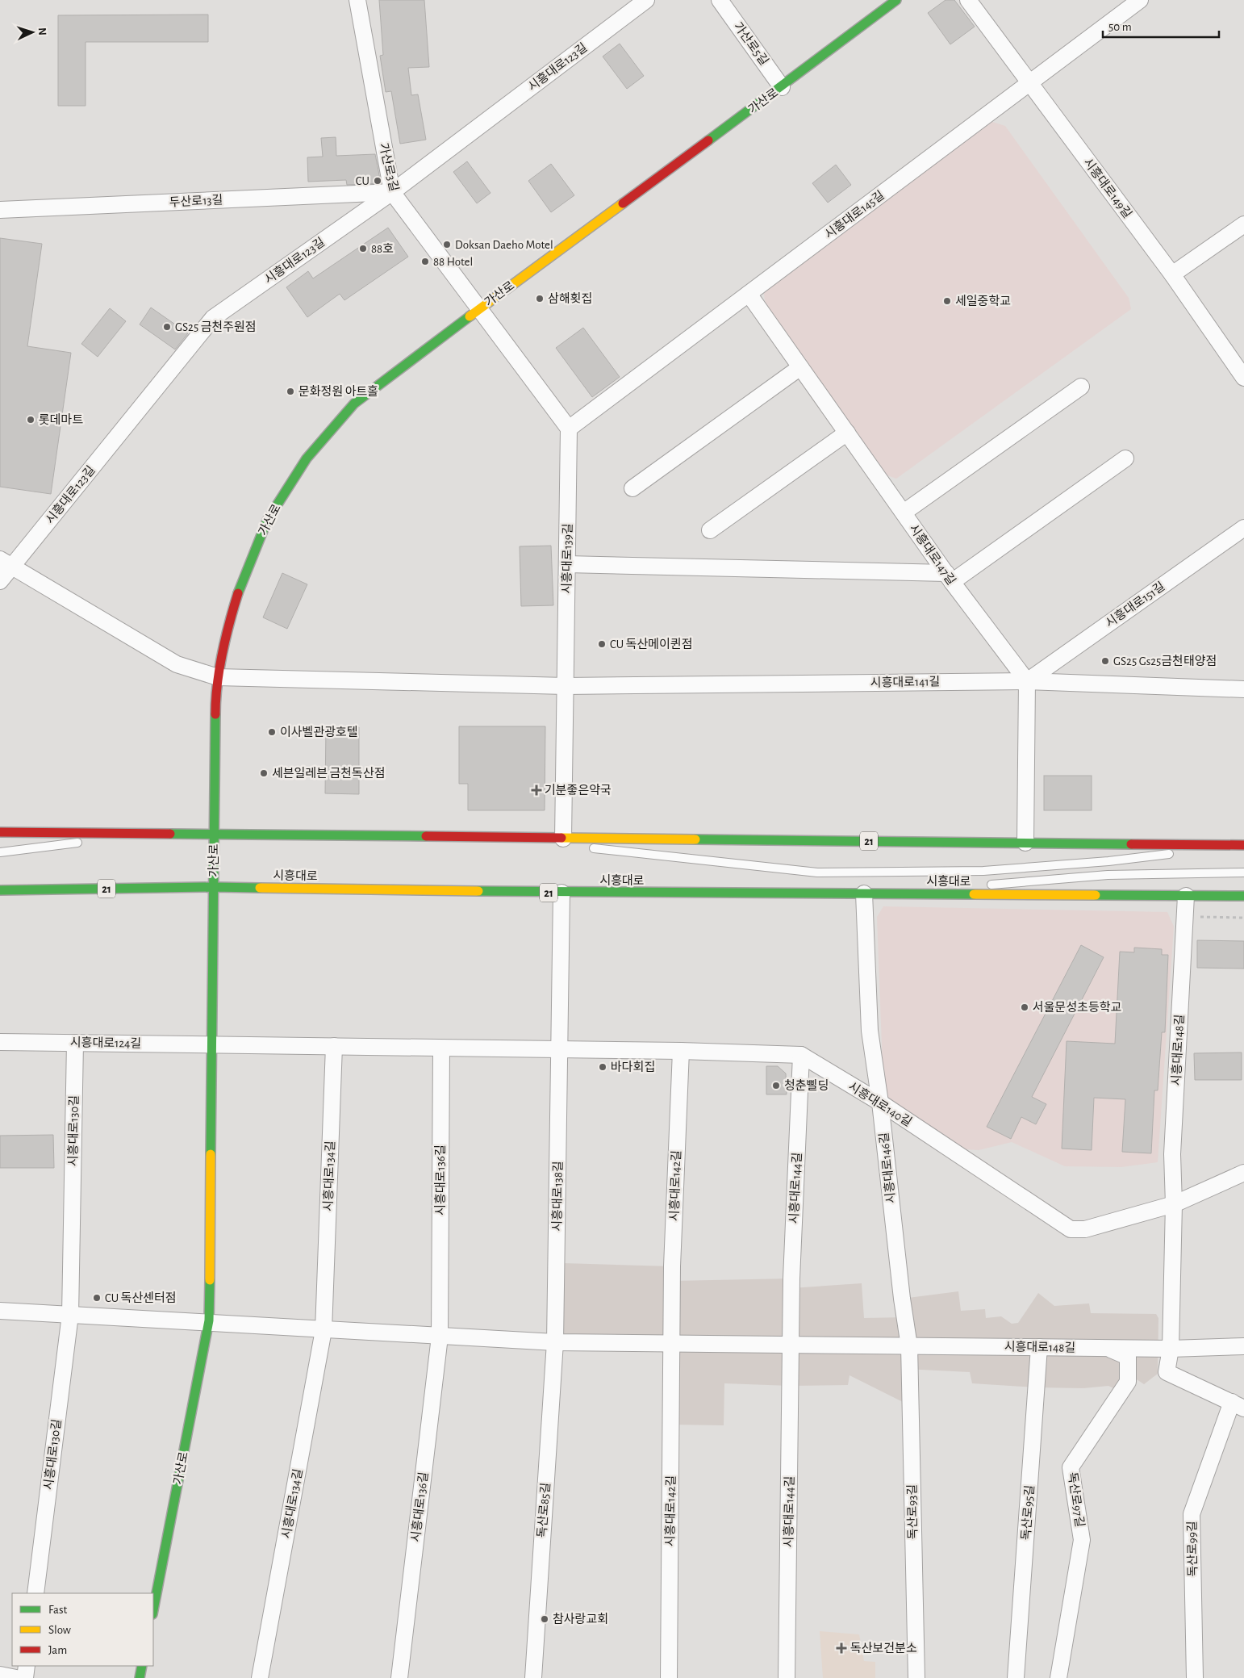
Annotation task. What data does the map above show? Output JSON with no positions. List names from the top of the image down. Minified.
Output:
{"streets":{"main road":["가산로","21","시흥대로"],"street":["가산로5길","시흥대로123길","가산로3길","시흥대로149길","두산로13길","시흥대로145길","시흥대로147길","시흥대로139길","시흥대로151길","시흥대로141길","시흥대로124길","시흥대로148길","시흥대로140길","시흥대로130길","시흥대로146길","시흥대로134길","시흥대로136길","시흥대로142길","시흥대로144길","시흥대로138길","독산로97길","독산로85길","독산로93길","독산로95길","독산로99길"]},"crossings":[["가산로5길","가산로"],["시흥대로123길","가산로3길"],["시흥대로123길","두산로13길"],["가산로","가산로3길"],["가산로","21"],["가산로","시흥대로"],["가산로","시흥대로124길"],["가산로3길","두산로13길"],["시흥대로149길","시흥대로145길"],["시흥대로145길","시흥대로147길"],["시흥대로145길","시흥대로139길"],["시흥대로147길","시흥대로151길"],["시흥대로147길","시흥대로141길"],["시흥대로139길","시흥대로141길"],["시흥대로139길","21"],["시흥대로151길","시흥대로141길"],["시흥대로","시흥대로148길"],["시흥대로","시흥대로146길"],["시흥대로","시흥대로138길"],["시흥대로124길","시흥대로130길"],["시흥대로148길","시흥대로140길"],["시흥대로148길","시흥대로146길"],["시흥대로148길","독산로97길"],["시흥대로148길","독산로93길"],["시흥대로148길","독산로95길"],["시흥대로148길","독산로99길"],["시흥대로140길","시흥대로146길"],["시흥대로140길","시흥대로142길"],["시흥대로140길","시흥대로144길"],["시흥대로140길","시흥대로138길"],["시흥대로146길","독산로93길"],["시흥대로138길","독산로85길"]],"places":{"other":["CU","Doksan Daeho Motel","88호","88 Hotel","삼해횟집","세일중학교","GS25 금천주원점","문화정원 아트홀","롯데마트","CU 독산메이퀸점","GS25 Gs25금천태양점","이사벨관광호텔","세븐일레븐 금천독산점","서울문성초등학교","바다회집","청춘삘딩","CU 독산센터점","참사랑교회"],"health":["기분좋은약국","독산보건분소"]},"legend":["Fast","Slow","Jam"],"scale_bar":"50 m","north":"right"}
